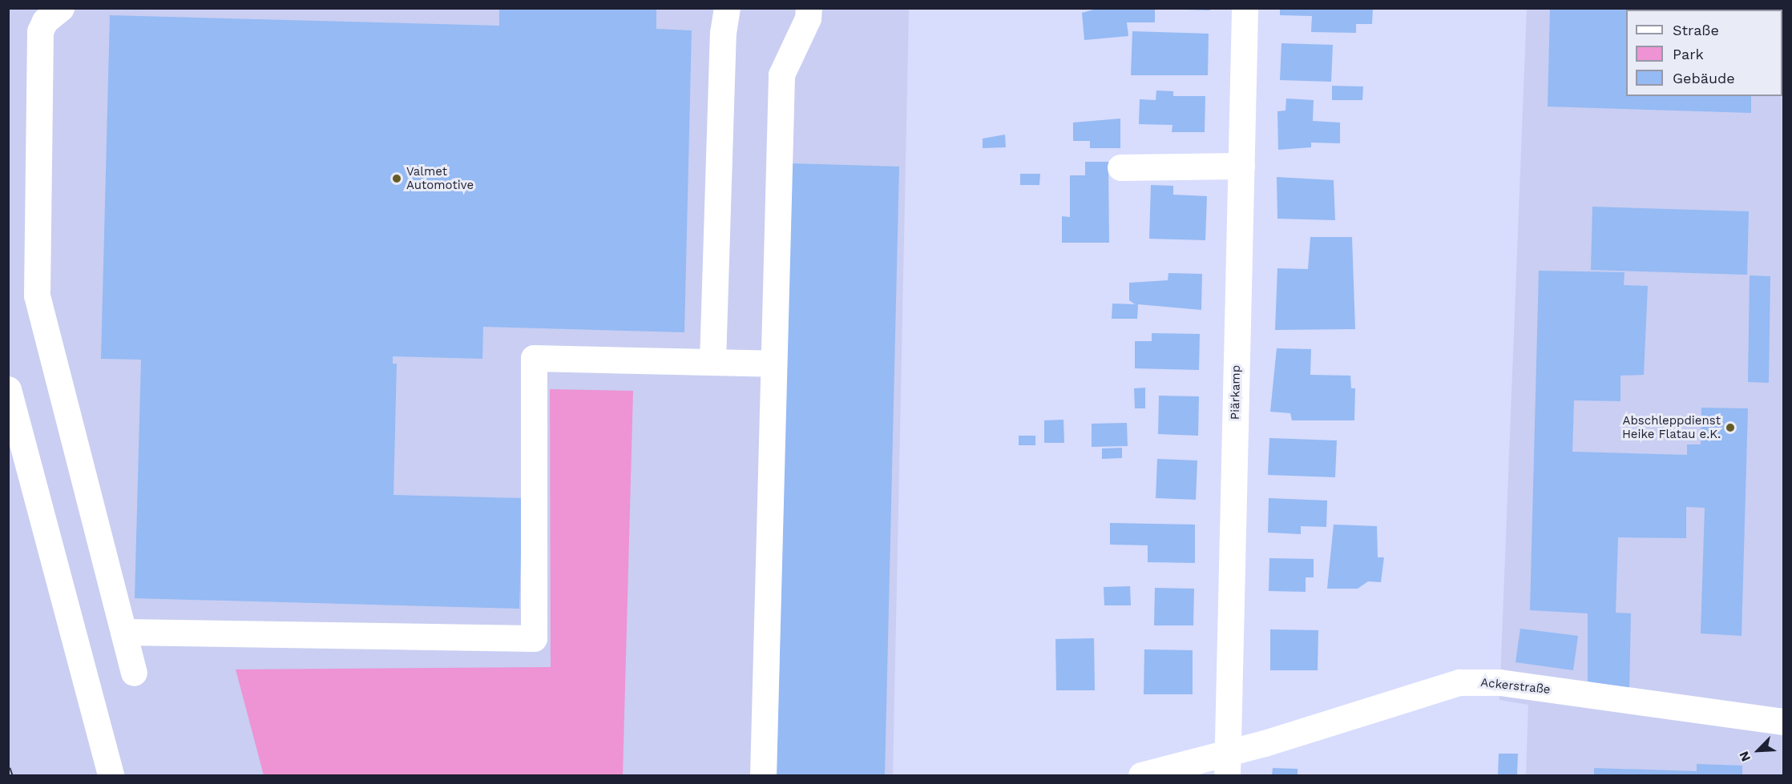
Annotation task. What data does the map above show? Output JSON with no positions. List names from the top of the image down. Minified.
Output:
{"streets":{"street":["Piärkamp","Ackerstraße"]},"crossings":[["Piärkamp","Ackerstraße"]],"places":["Valmet Automotive","Abschleppdienst Heike Flatau e.K."],"legend":["Straße","Park","Gebäude"],"north":"bottom left"}
